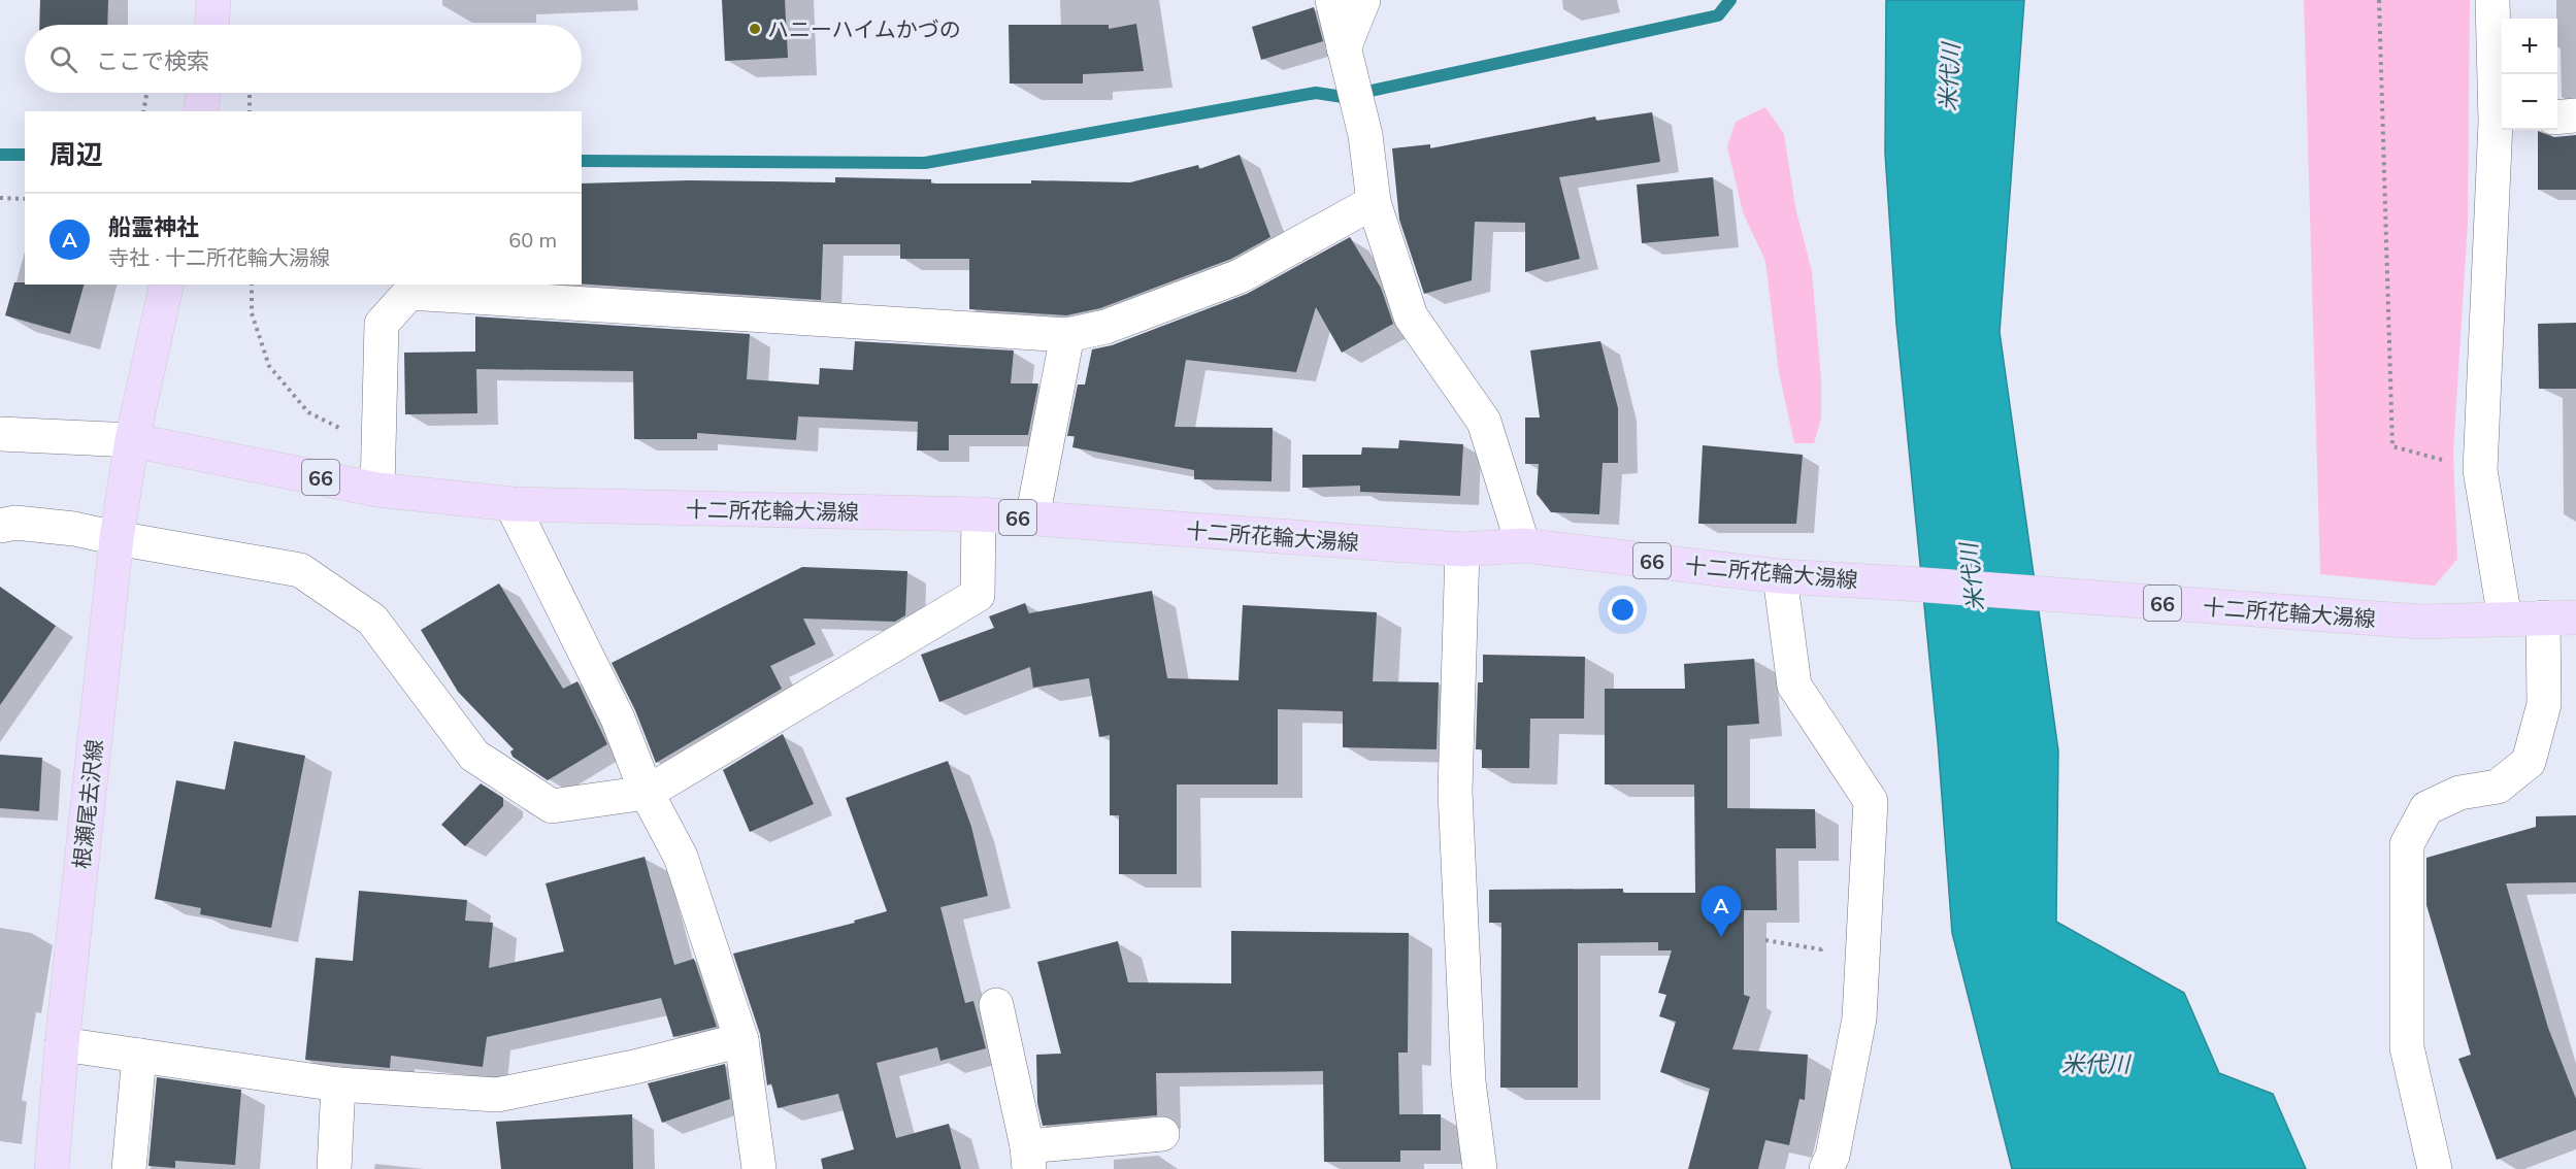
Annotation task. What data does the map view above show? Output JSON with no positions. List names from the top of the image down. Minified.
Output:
{"streets":{"main road":["66","十二所花輪大湯線","根瀬尾去沢線"]},"crossings":[["十二所花輪大湯線","根瀬尾去沢線"]],"water":["米代川"],"places":["ハニーハイムかづの"],"page":{"map_buttons":["+","−"],"search":"ここで検索","heading":"周辺","list":[{"mark":"A","name":"船霊神社","note":"寺社 · 十二所花輪大湯線","value":"60 m"}],"pins":"A"}}
